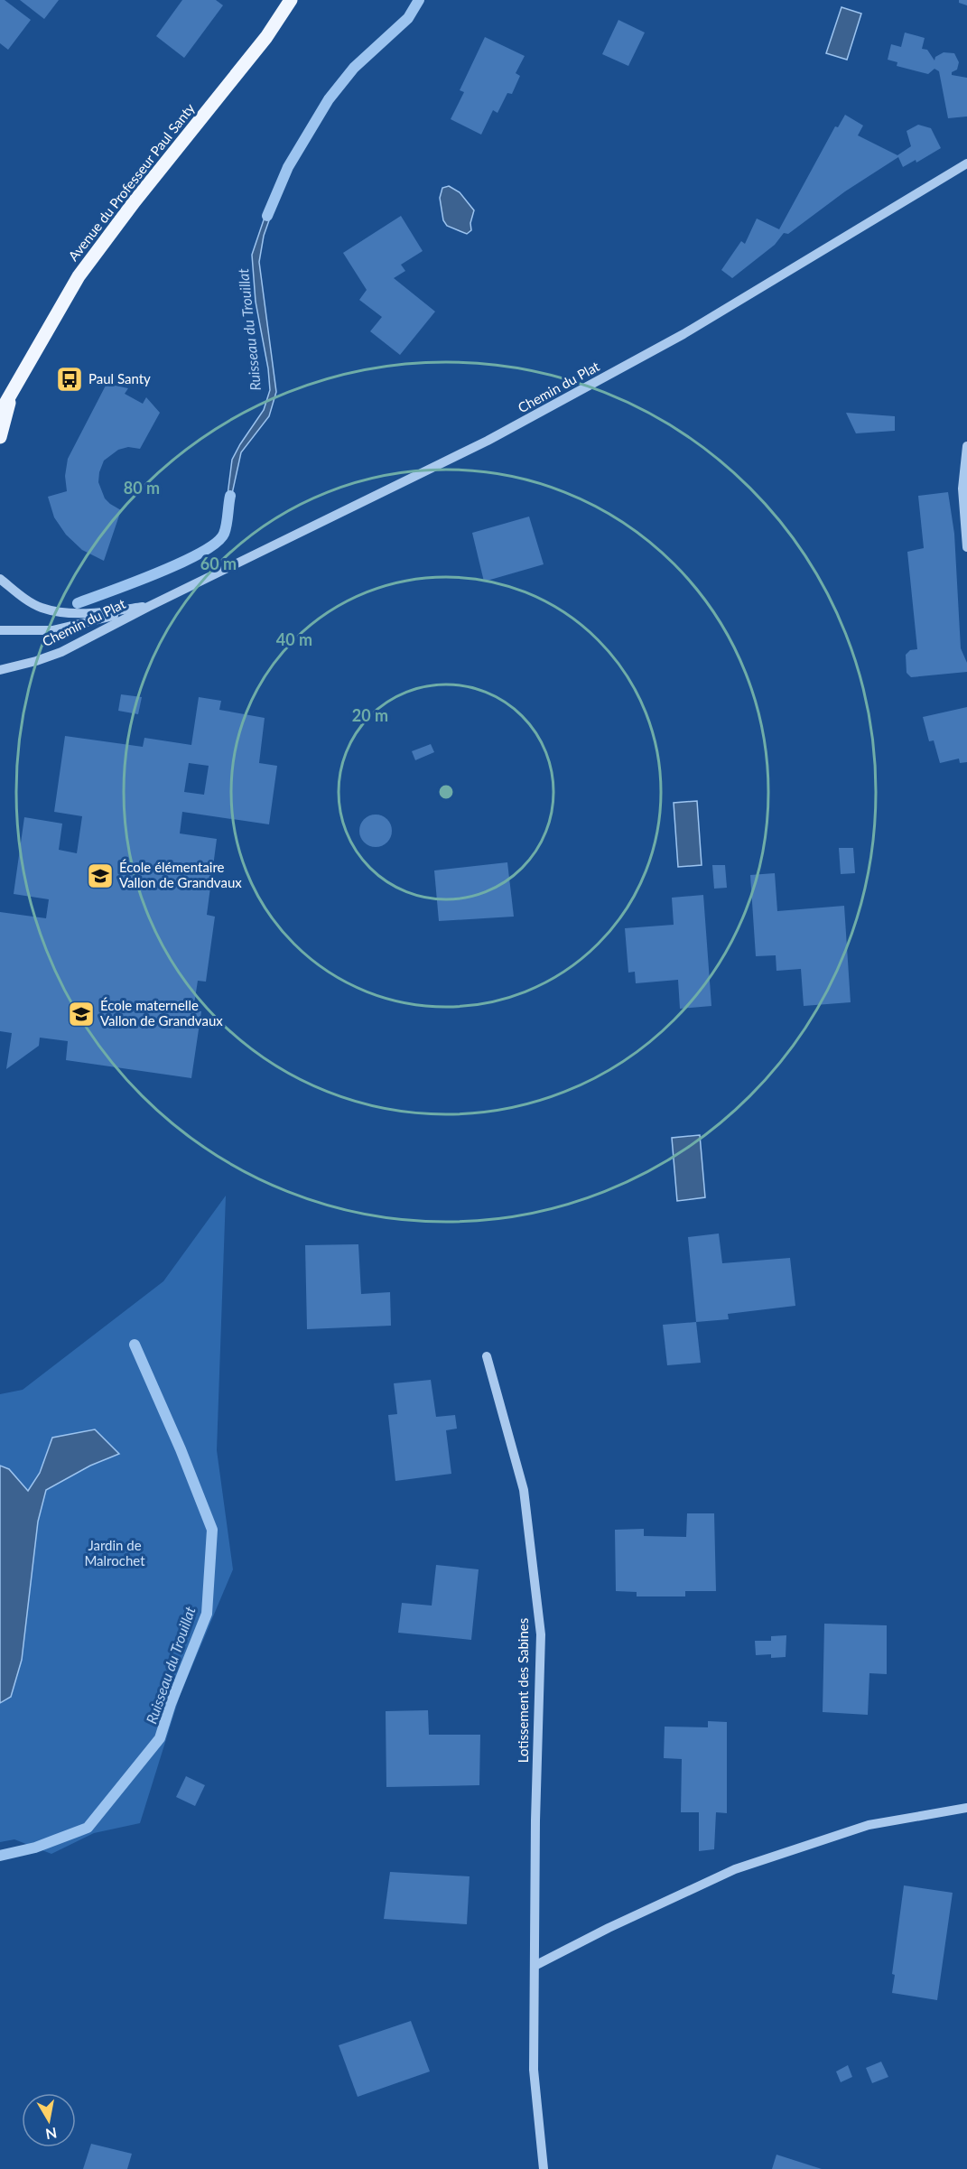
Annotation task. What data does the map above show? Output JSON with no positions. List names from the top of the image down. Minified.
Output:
{"streets":{"main road":["Avenue du Professeur Paul Santy"],"street":["Chemin du Plat","Lotissement des Sabines"]},"water":["Ruisseau du Trouillat"],"parks":["Jardin de Malrochet"],"places":{"bus stop":["Paul Santy"],"school or university":["École élémentaire Vallon de Grandvaux","École maternelle Vallon de Grandvaux"]},"north":"bottom","rings":["80 m","60 m","40 m","20 m"]}
